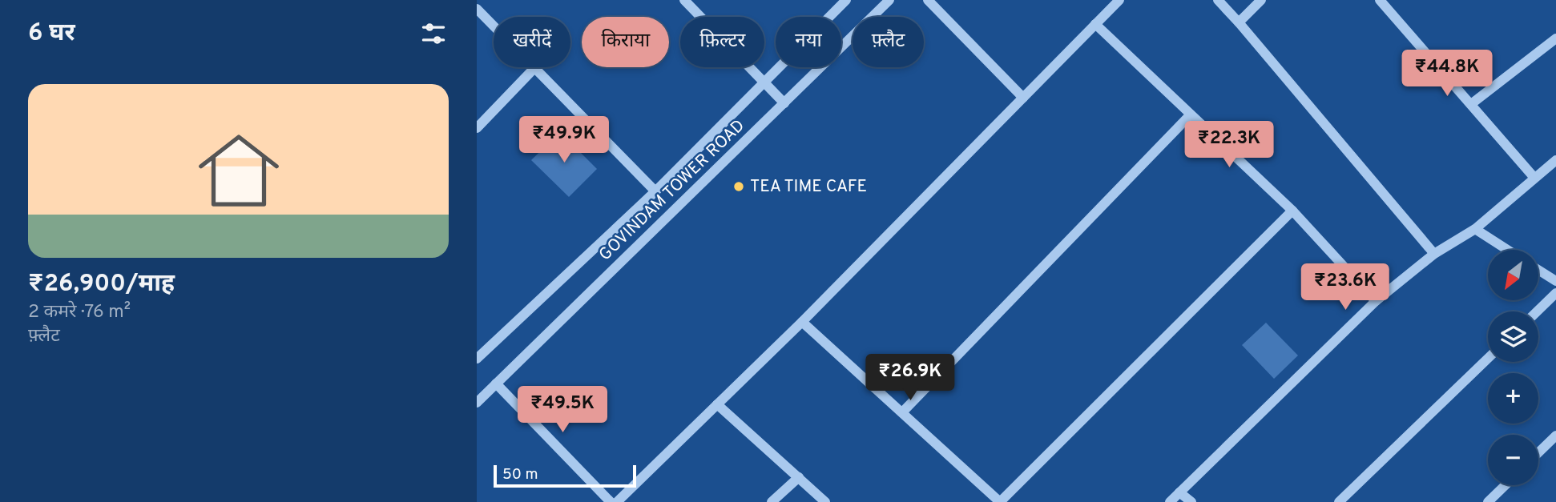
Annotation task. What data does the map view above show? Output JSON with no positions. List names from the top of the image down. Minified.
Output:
{"streets":{"street":["GOVINDAM TOWER ROAD"]},"places":["TEA TIME CAFE"],"scale_bar":"50 m","north":"bottom left","page":{"heading":"6 घर","chip":["खरीदें","किराया","फ़िल्टर","नया","फ़्लैट"],"price":["₹44.8K","₹49.9K","₹22.3K","₹23.6K","₹26.9K","₹49.5K"],"list":[{"name":"₹26,900/माह","note":"2 कमरे · 76 m² · फ़्लैट"}],"map_buttons":["+","−"],"scale":"50 m"}}
